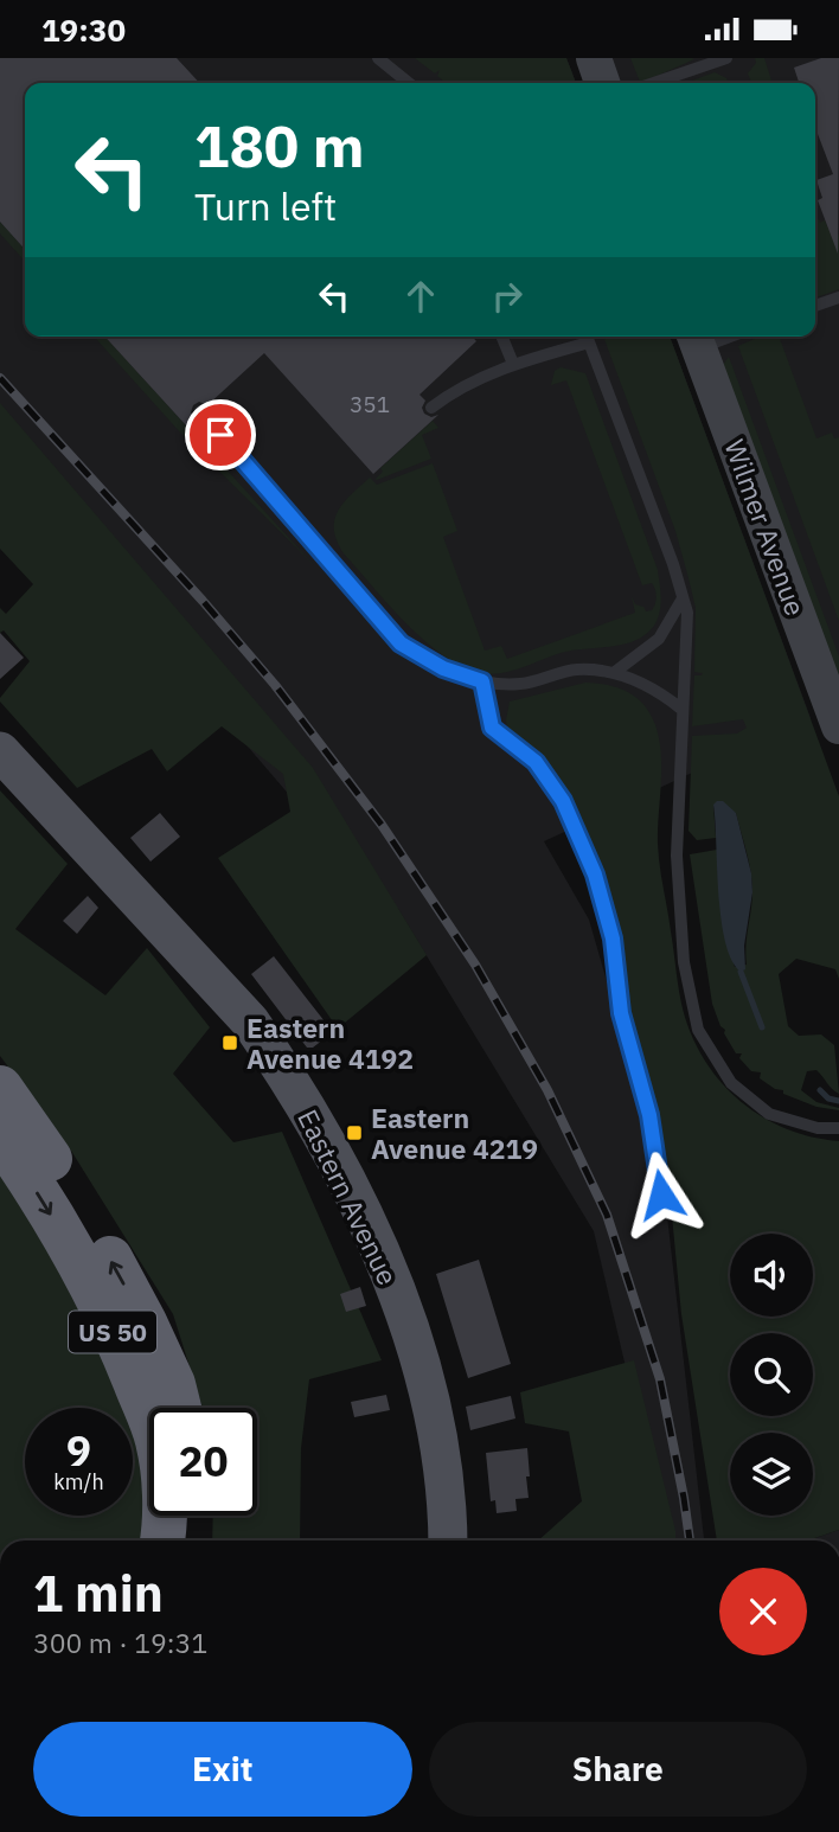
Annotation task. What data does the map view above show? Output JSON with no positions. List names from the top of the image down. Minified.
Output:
{"streets":{"highway":["US 50"],"main road":["Eastern Avenue"],"street":["Wilmer Avenue"]},"places":{"transit":["Eastern Avenue 4192","Eastern Avenue 4219"]},"house_numbers":["351"],"page":{"status":"19:30","turn":["180 m","Turn left"],"speed":"9 km/h","limit":"20","heading":["1 min","300 m · 19:31"],"buttons":["Exit","Share"]}}
